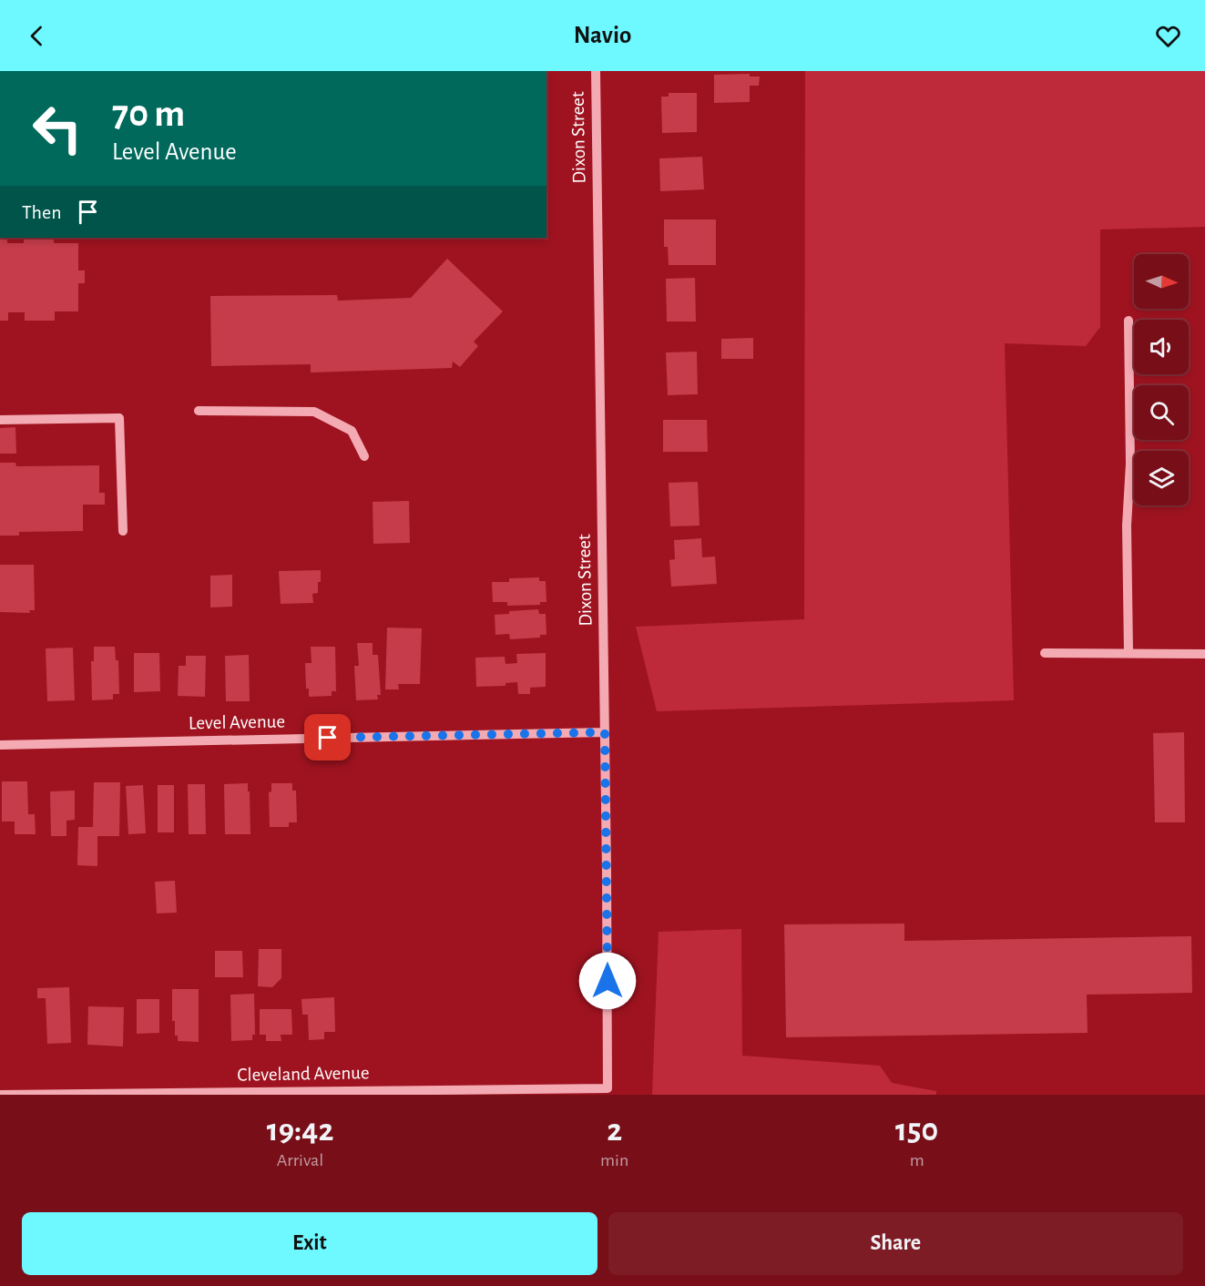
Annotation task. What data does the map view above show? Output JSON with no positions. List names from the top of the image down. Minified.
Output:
{"streets":{"street":["Dixon Street","Level Avenue","Cleveland Avenue"]},"crossings":[["Dixon Street","Level Avenue"],["Dixon Street","Cleveland Avenue"]],"north":"right","page":{"header":"Navio","turn":["70 m","Level Avenue"],"then":"Then","eta":["19:42","Arrival","2","min","150","m"],"buttons":["Exit","Share"]}}
